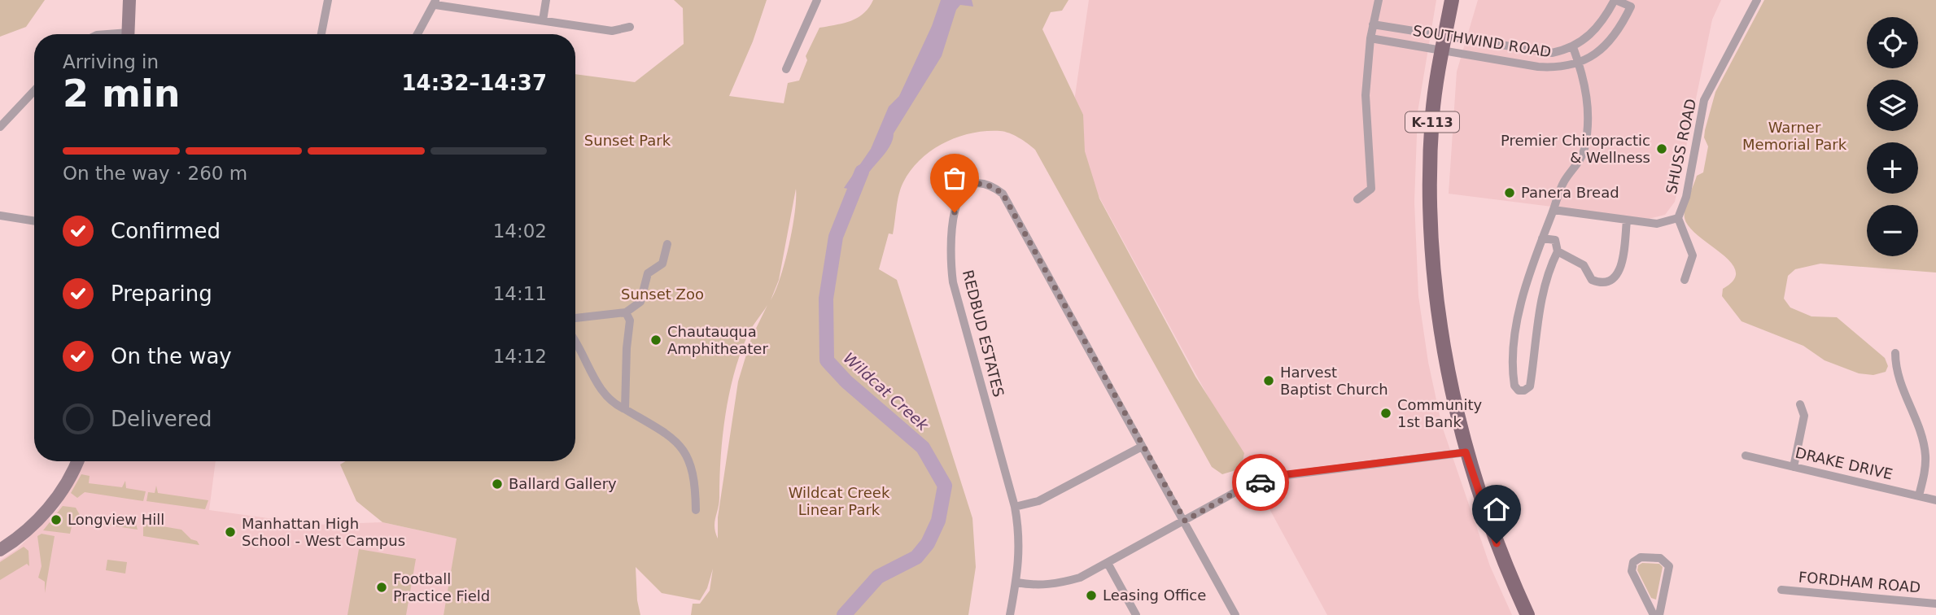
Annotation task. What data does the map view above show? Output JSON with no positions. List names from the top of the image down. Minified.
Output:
{"streets":{"main road":["K-113"],"street":["SOUTHWIND ROAD","SHUSS ROAD","REDBUD ESTATES","DRAKE DRIVE","FORDHAM ROAD"]},"crossings":[["SOUTHWIND ROAD","K-113"]],"water":["Wildcat Creek"],"parks":["Warner Memorial Park","Sunset Park","Sunset Zoo","Wildcat Creek Linear Park"],"places":["Premier Chiropractic & Wellness","Panera Bread","Chautauqua Amphitheater","Harvest Baptist Church","Community 1st Bank","Ballard Gallery","Longview Hill","Manhattan High School - West Campus","Football Practice Field","Leasing Office"],"page":{"map_buttons":["+","−"],"heading":["2 min","Arriving in","14:32–14:37"],"bar":"On the way · 260 m","list":[["Confirmed","14:02"],["Preparing","14:11"],["On the way","14:12"],"Delivered"]}}
